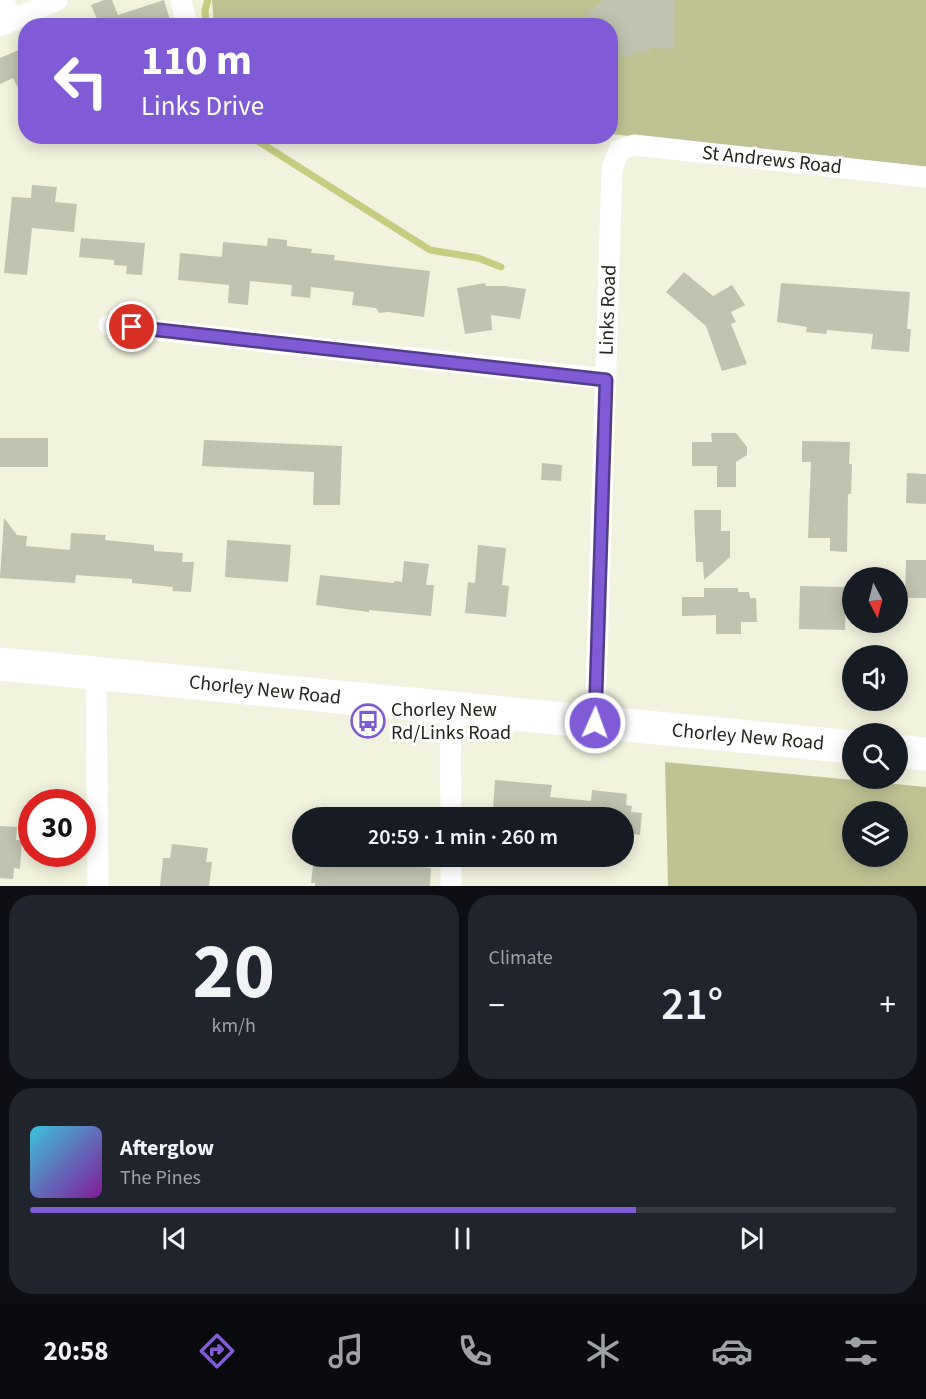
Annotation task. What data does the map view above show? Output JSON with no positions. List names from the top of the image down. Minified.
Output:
{"streets":{"highway":["Chorley New Road"],"street":["St Andrews Road","Links Road"]},"crossings":[["St Andrews Road","Links Road"],["Links Road","Chorley New Road"]],"places":{"bus stop":["Chorley New Rd/Links Road"]},"north":"bottom","page":{"turn":["110 m","Links Drive"],"limit":"30","trip":"20:59 · 1 min · 260 m","tile":[["20","km/h"],"Climate"],"heat":["−","21°","+"],"song":["Afterglow","The Pines"],"tabs":"20:58"}}
